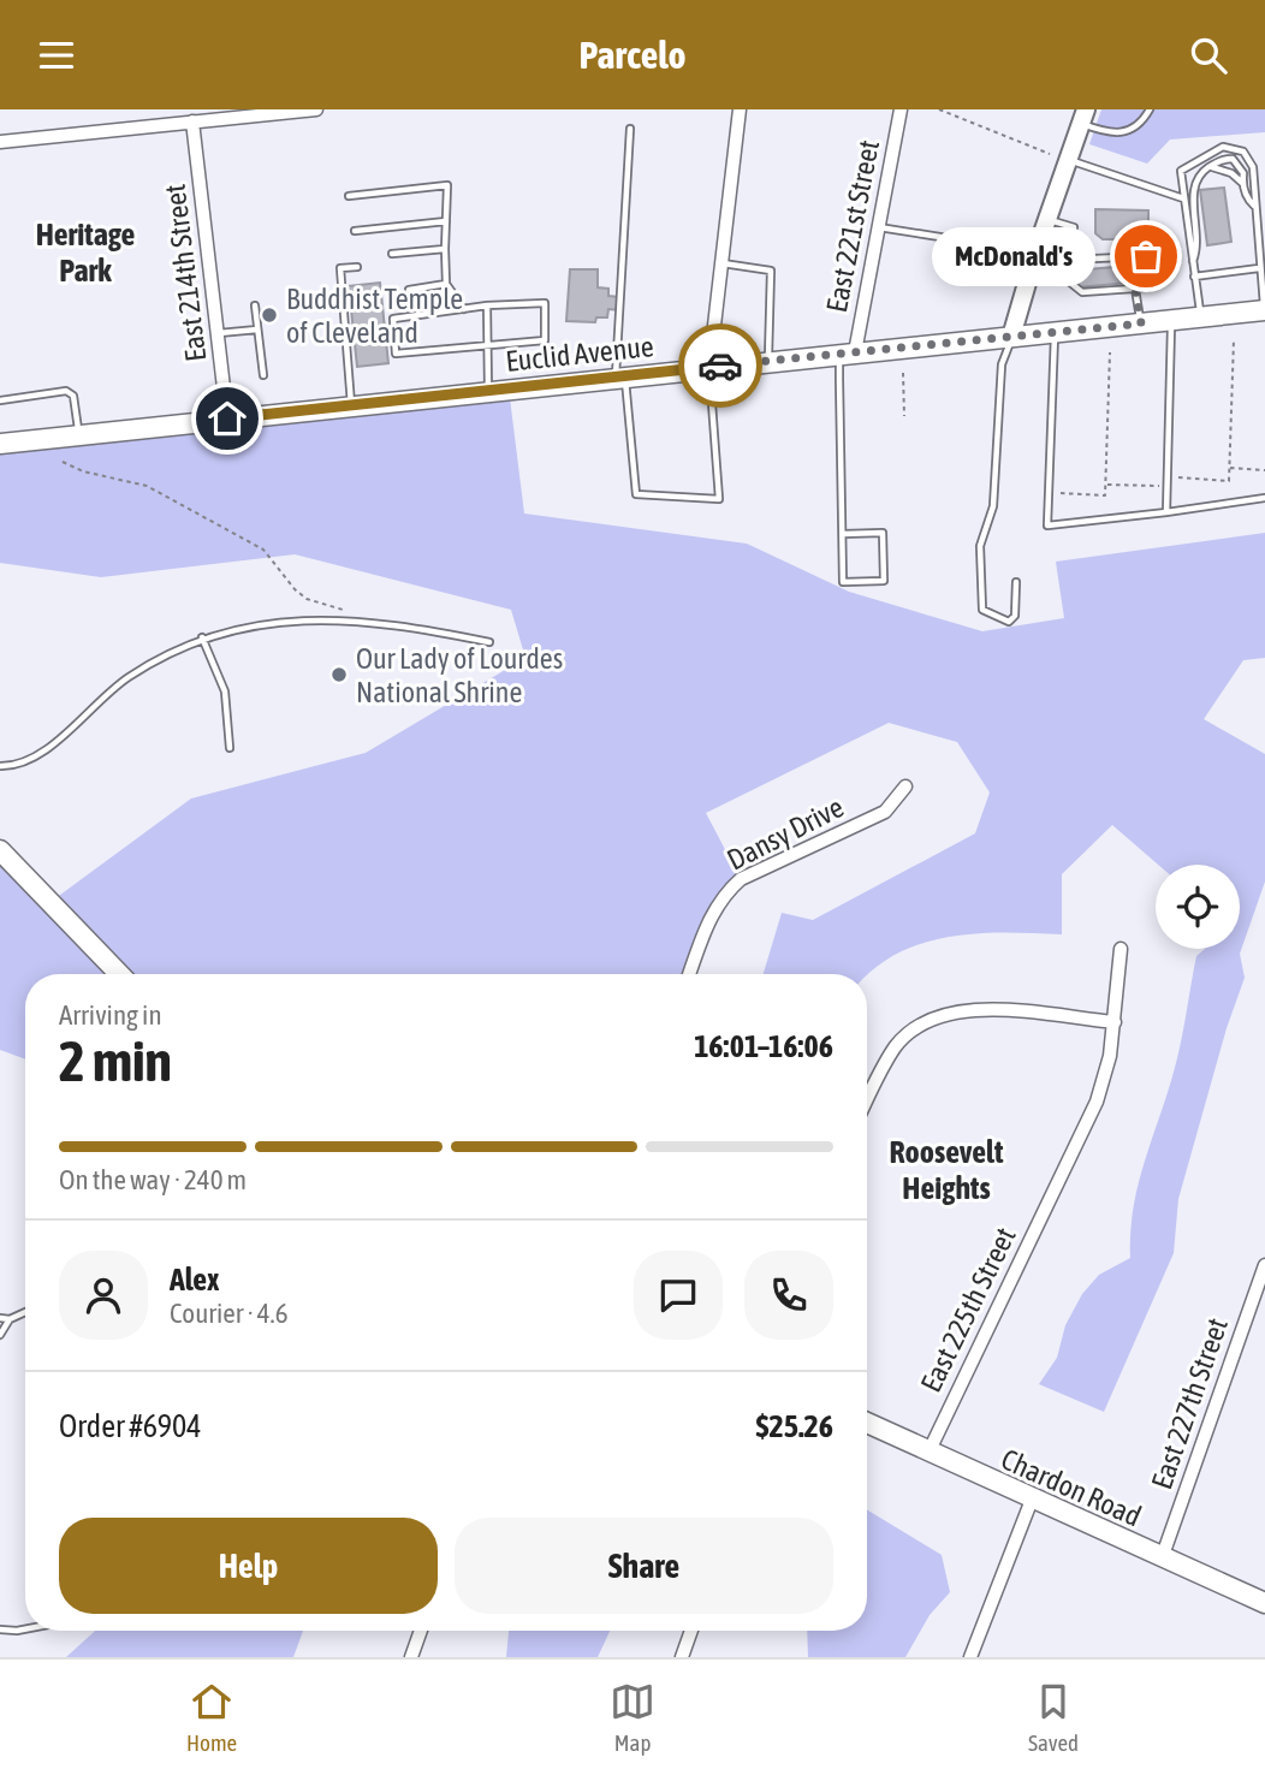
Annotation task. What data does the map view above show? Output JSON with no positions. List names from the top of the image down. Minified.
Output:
{"streets":{"main road":["Euclid Avenue","Chardon Road"],"street":["East 221st Street","East 214th Street","Dansy Drive","East 225th Street","East 227th Street"]},"crossings":[["East 221st Street","Euclid Avenue"],["East 214th Street","Euclid Avenue"],["East 225th Street","Chardon Road"],["East 227th Street","Chardon Road"]],"districts":["Heritage Park","Roosevelt Heights"],"places":["McDonald's","Buddhist Temple of Cleveland","Our Lady of Lourdes National Shrine"],"page":{"header":"Parcelo","bubble":"McDonald's","heading":["2 min","Arriving in","16:01–16:06"],"panel":["Alex","Courier · 4.6","Order #6904","$25.26"],"bar":"On the way · 240 m","buttons":["Help","Share"],"tabs":["Home","Map","Saved"]}}
